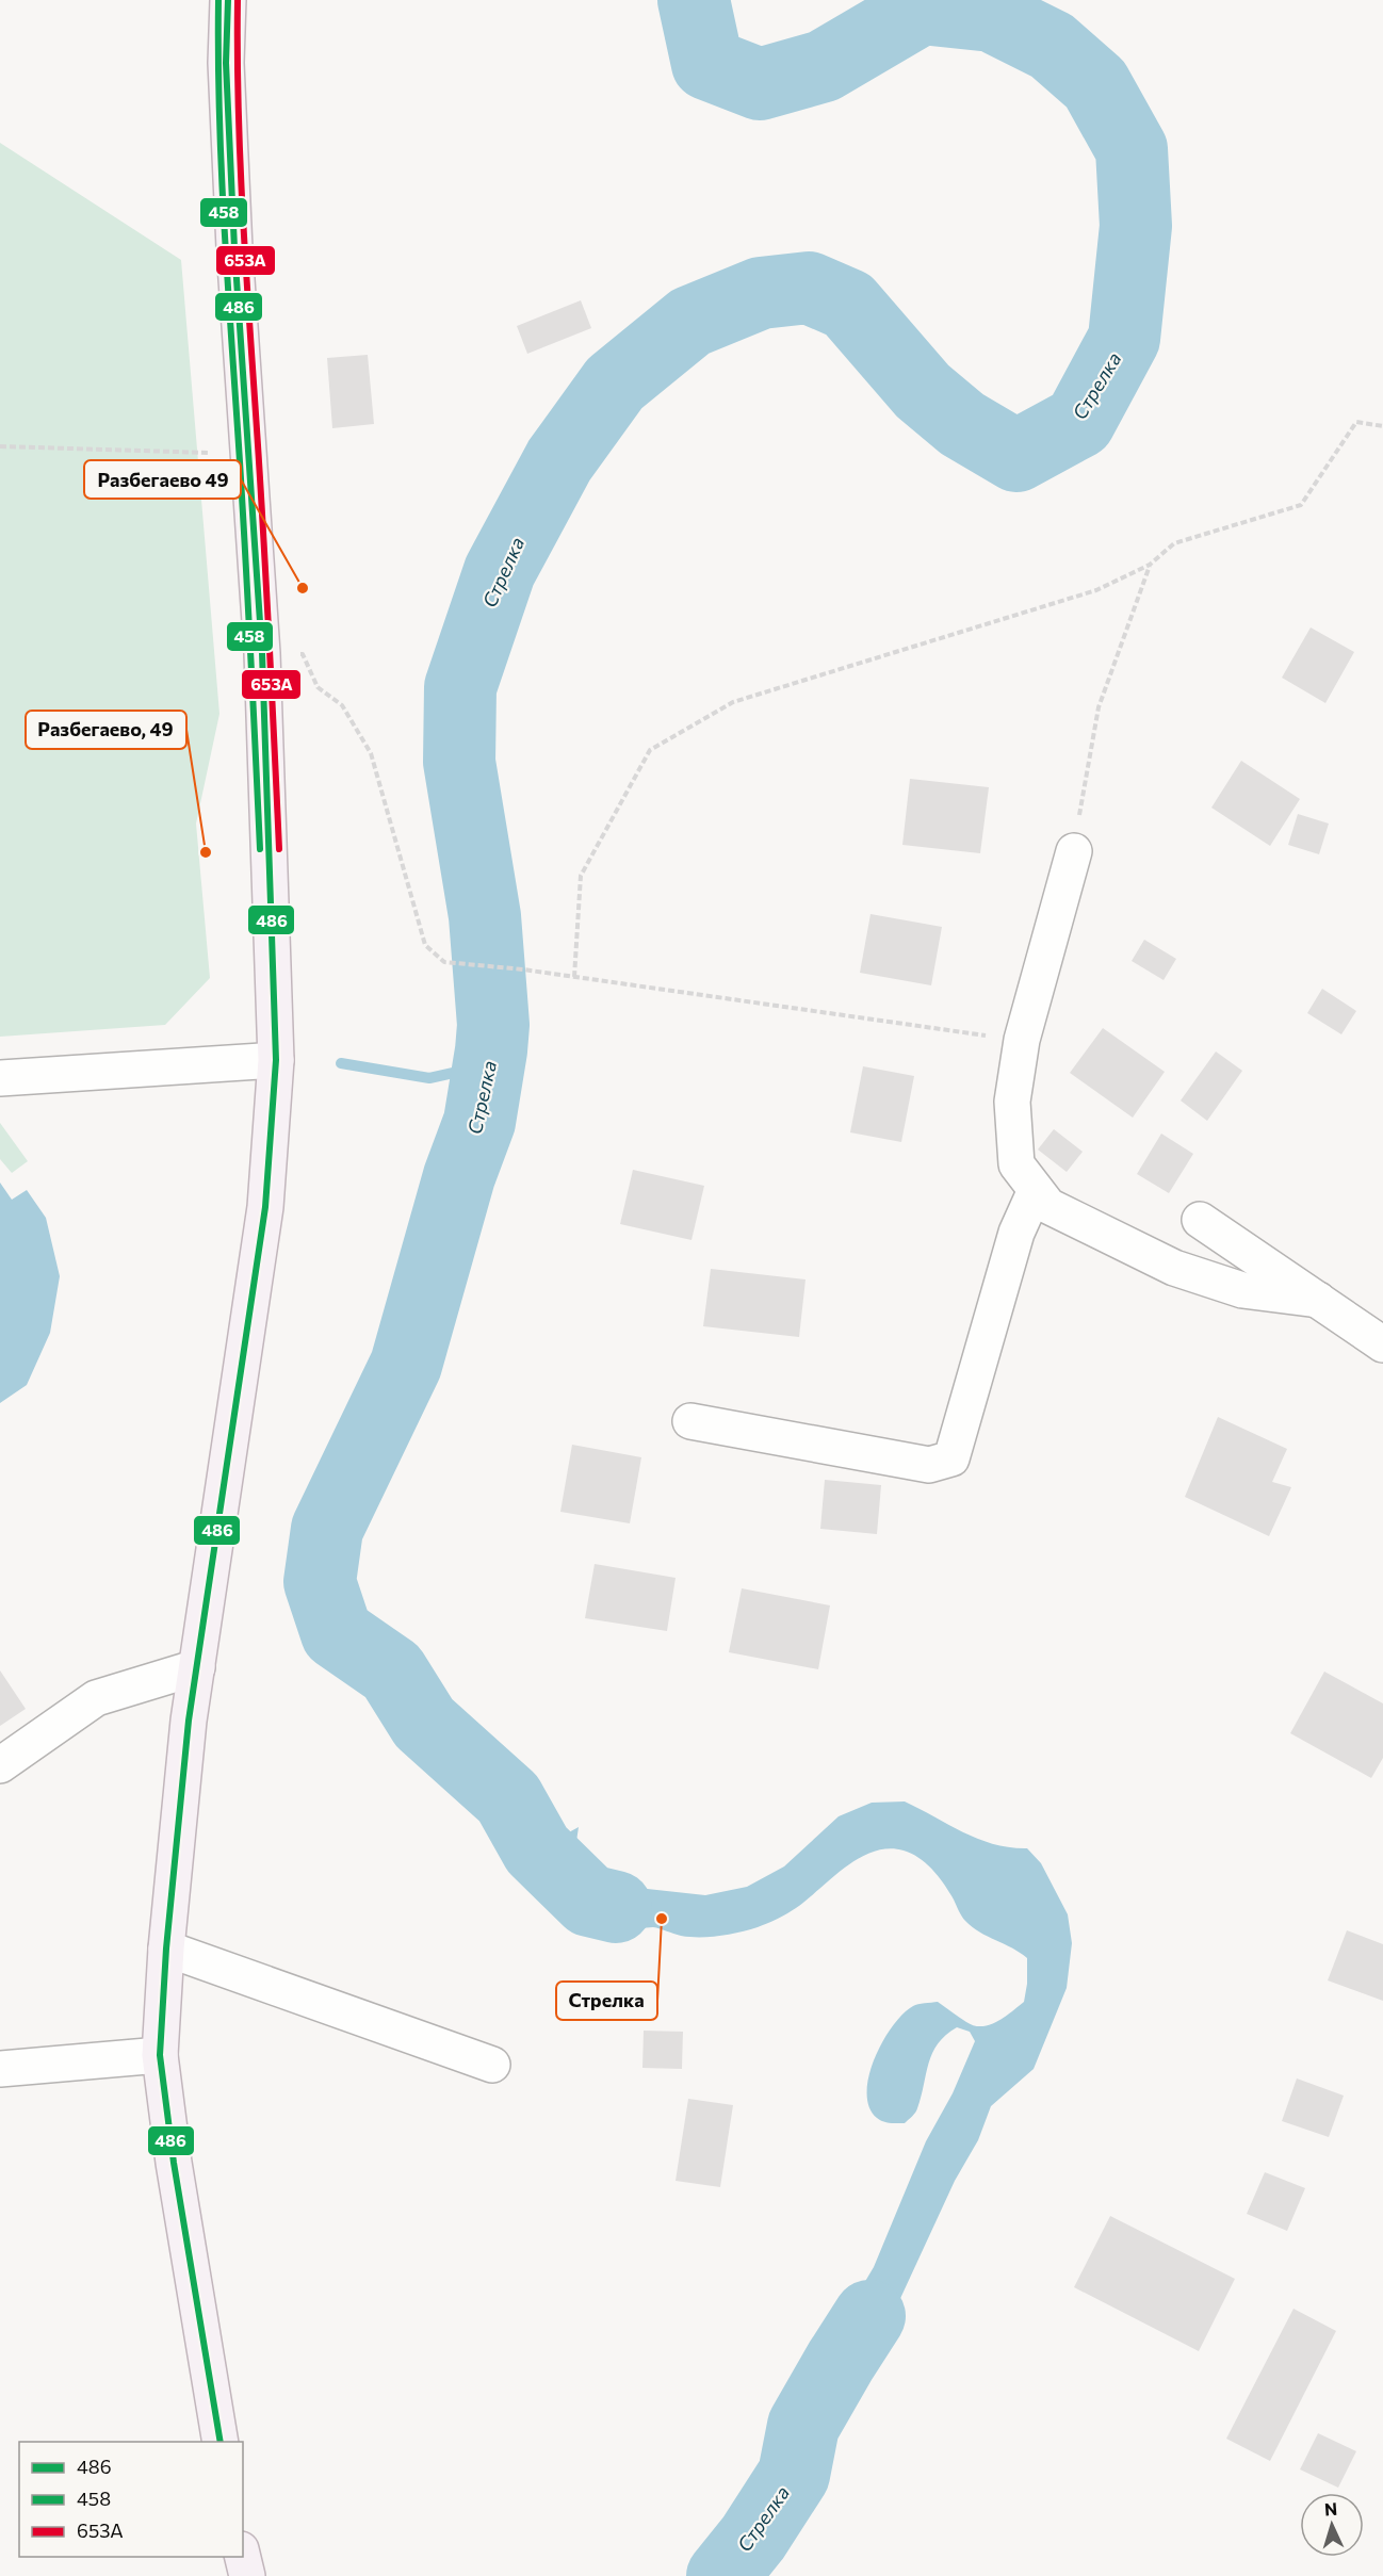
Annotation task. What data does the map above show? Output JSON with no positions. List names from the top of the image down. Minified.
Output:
{"water":["Стрелка"],"places":["Разбегаево 49","Разбегаево, 49","Стрелка"],"lines":["transit line 486","transit line 458","transit line 653А"],"legend":["486","458","653А"],"north":"top"}
